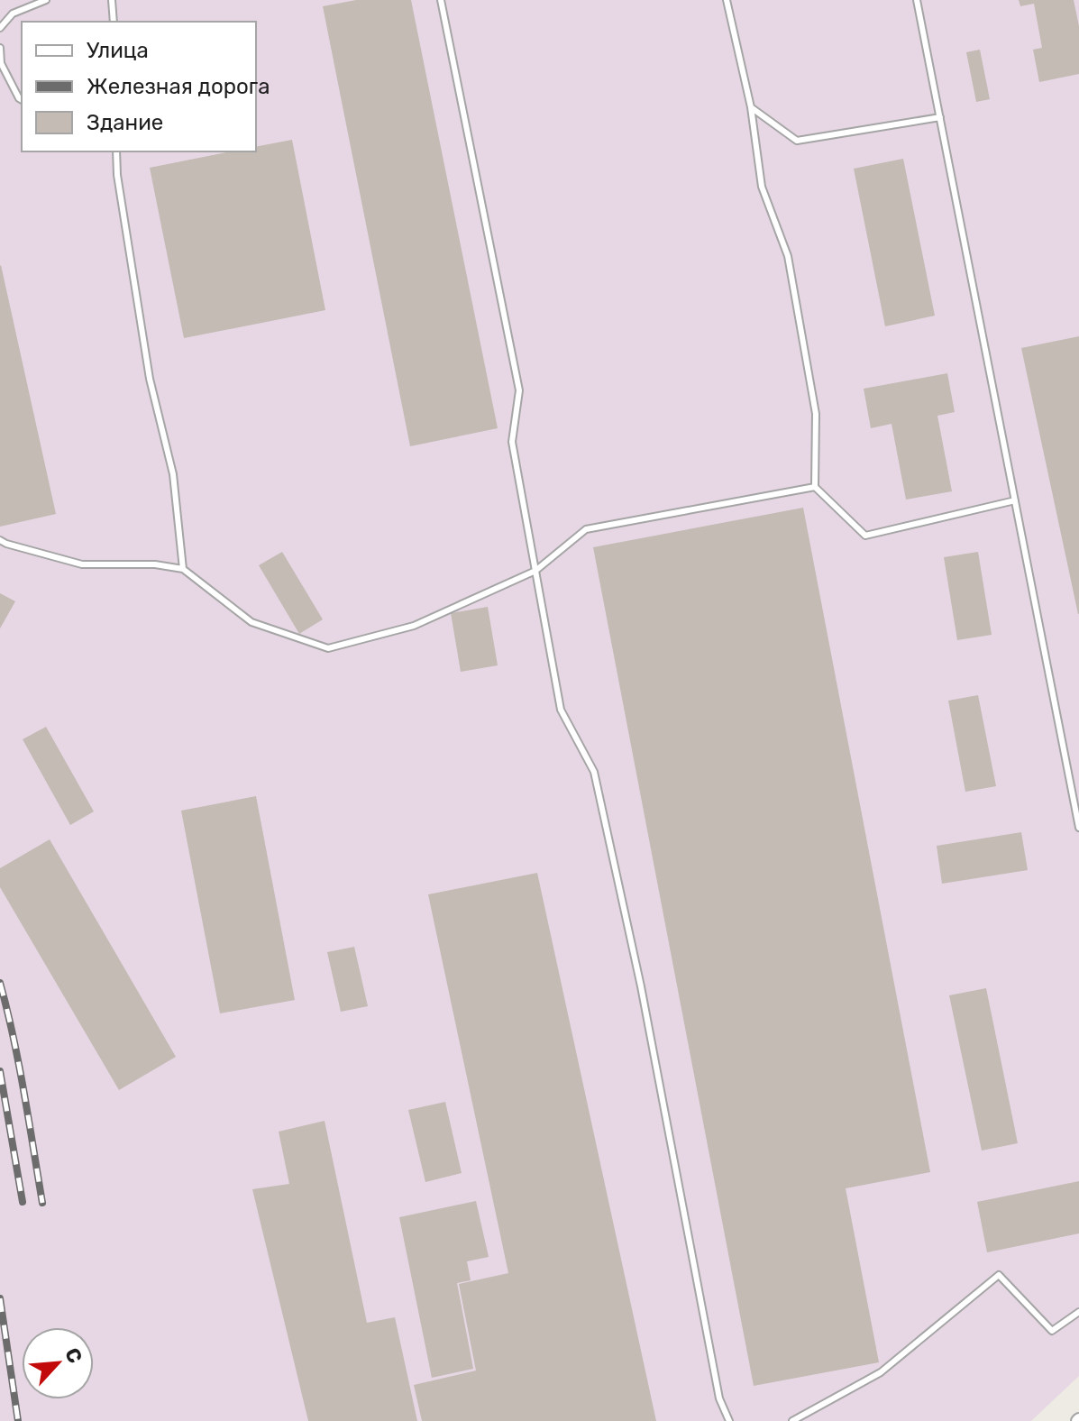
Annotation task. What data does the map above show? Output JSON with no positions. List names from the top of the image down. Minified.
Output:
{"legend":["Улица","Железная дорога","Здание"],"north":"top right"}
